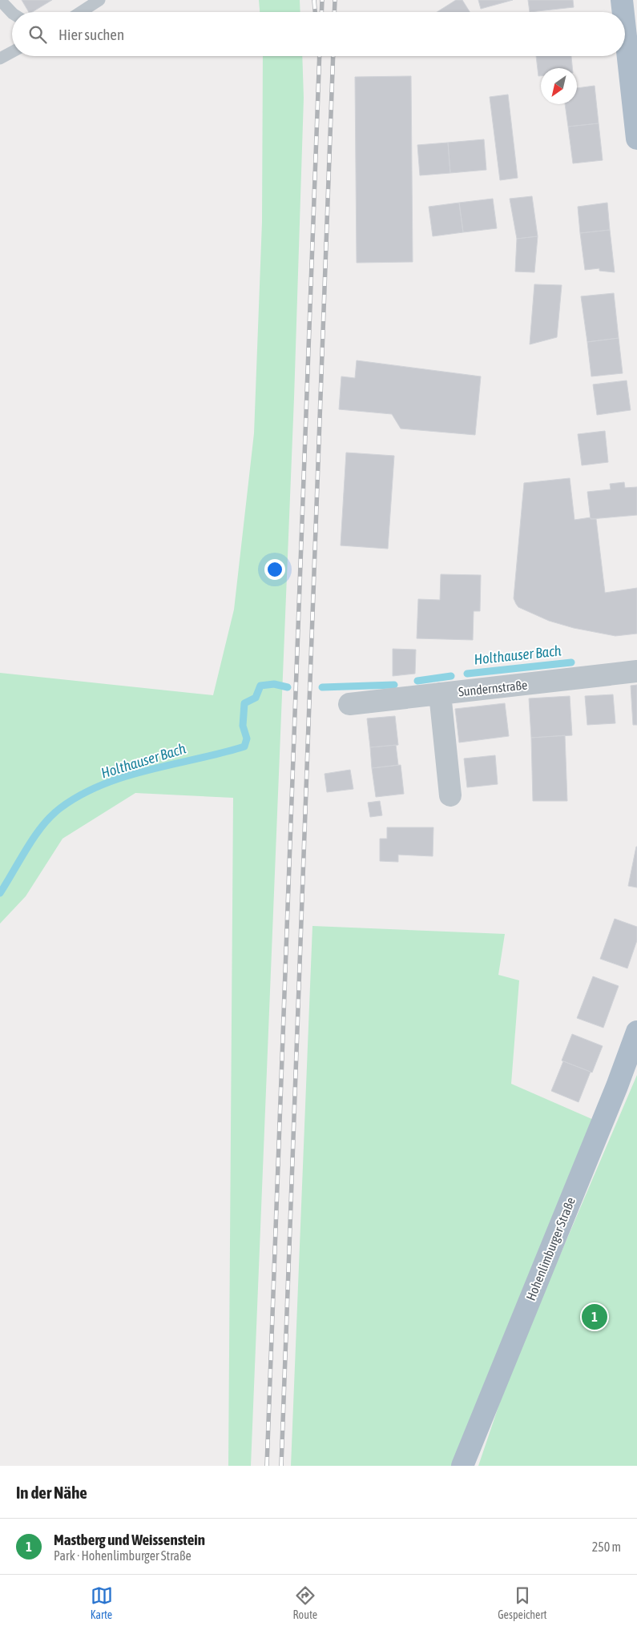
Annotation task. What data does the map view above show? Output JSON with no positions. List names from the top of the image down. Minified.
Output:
{"streets":{"main road":["Hohenlimburger Straße"],"street":["Sundernstraße"]},"water":["Holthauser Bach"],"north":"bottom left","page":{"search":"Hier suchen","pins":"1","heading":"In der Nähe","list":[{"mark":"1","name":"Mastberg und Weissenstein","note":"Park · Hohenlimburger Straße","value":"250 m"}],"nav":["Karte","Route","Gespeichert"]}}
